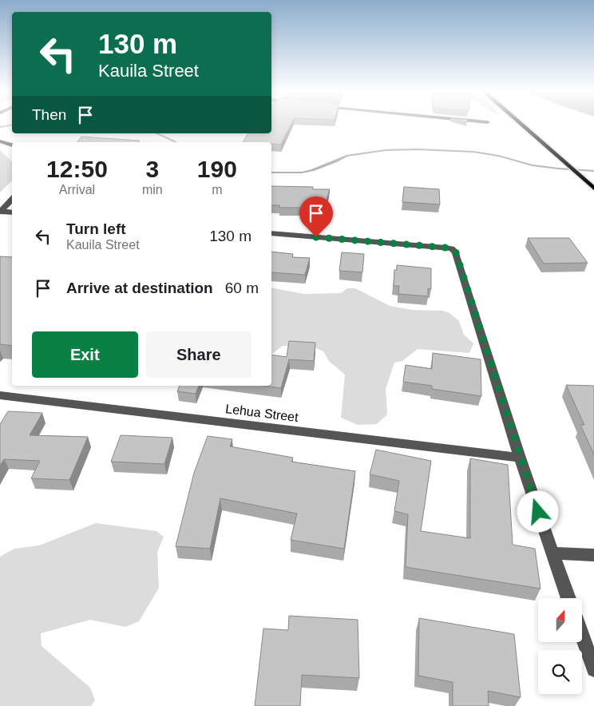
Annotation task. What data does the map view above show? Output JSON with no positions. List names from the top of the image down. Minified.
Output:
{"streets":{"street":["Lehua Street"]},"north":"top","page":{"turn":["130 m","Kauila Street"],"then":"Then","eta":["12:50","Arrival","3","min","190","m"],"list":[{"name":"Turn left","note":"Kauila Street","value":"130 m"},{"name":"Arrive at destination","value":"60 m"}],"buttons":["Exit","Share"]}}
